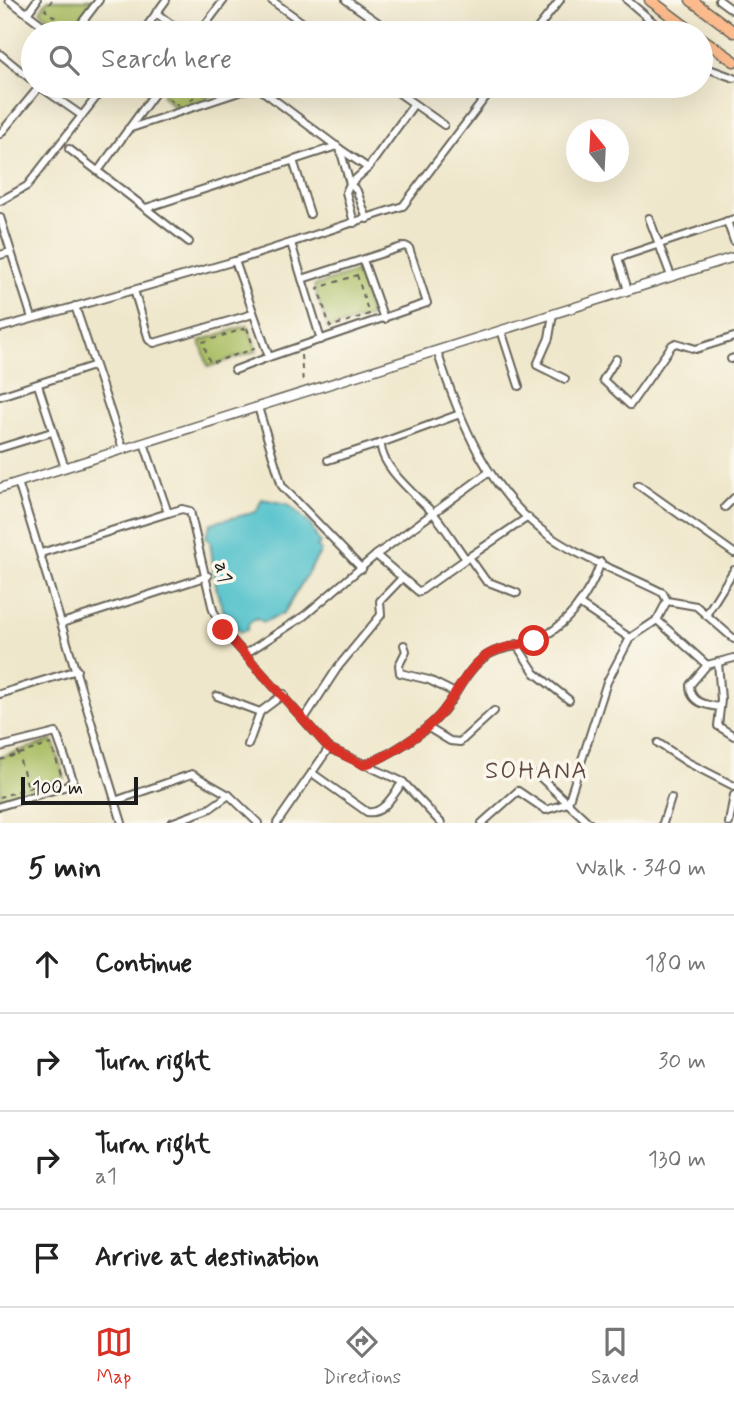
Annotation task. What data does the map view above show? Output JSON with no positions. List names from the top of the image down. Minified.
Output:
{"streets":{"street":["a1"]},"districts":["SOHANA"],"scale_bar":"100 m","north":"top","page":{"search":"Search here","scale":"100 m","heading":["5 min","Walk · 340 m"],"list":[["Continue","180 m"],["Turn right","30 m"],["Turn right","a1","130 m"],"Arrive at destination"],"nav":["Map","Directions","Saved"]}}
